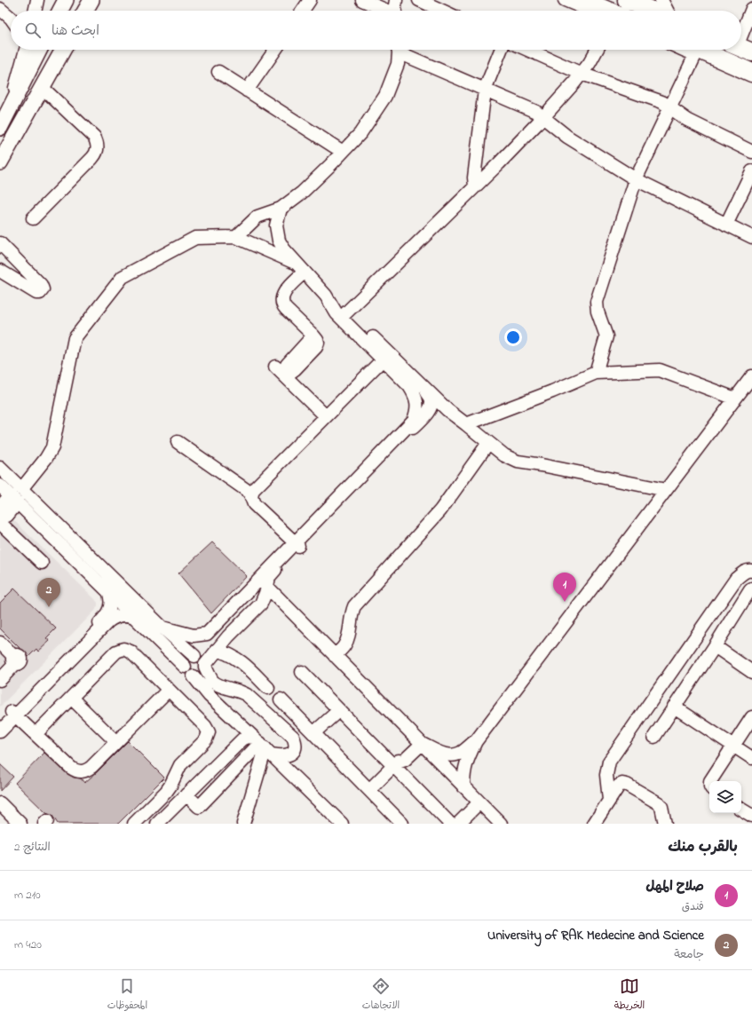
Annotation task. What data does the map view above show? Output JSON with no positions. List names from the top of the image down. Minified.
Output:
{"page":{"search":"ابحث هنا","pins":["1","2"],"heading":["بالقرب منك","النتائج: 2"],"list":[{"mark":"1","name":"صلاح المهل","note":"فندق","value":"210 m"},{"mark":"2","name":"University of RAK Medecine and Science","note":"جامعة","value":"420 m"}],"nav":["الخريطة","الاتجاهات","المحفوظات"]}}
